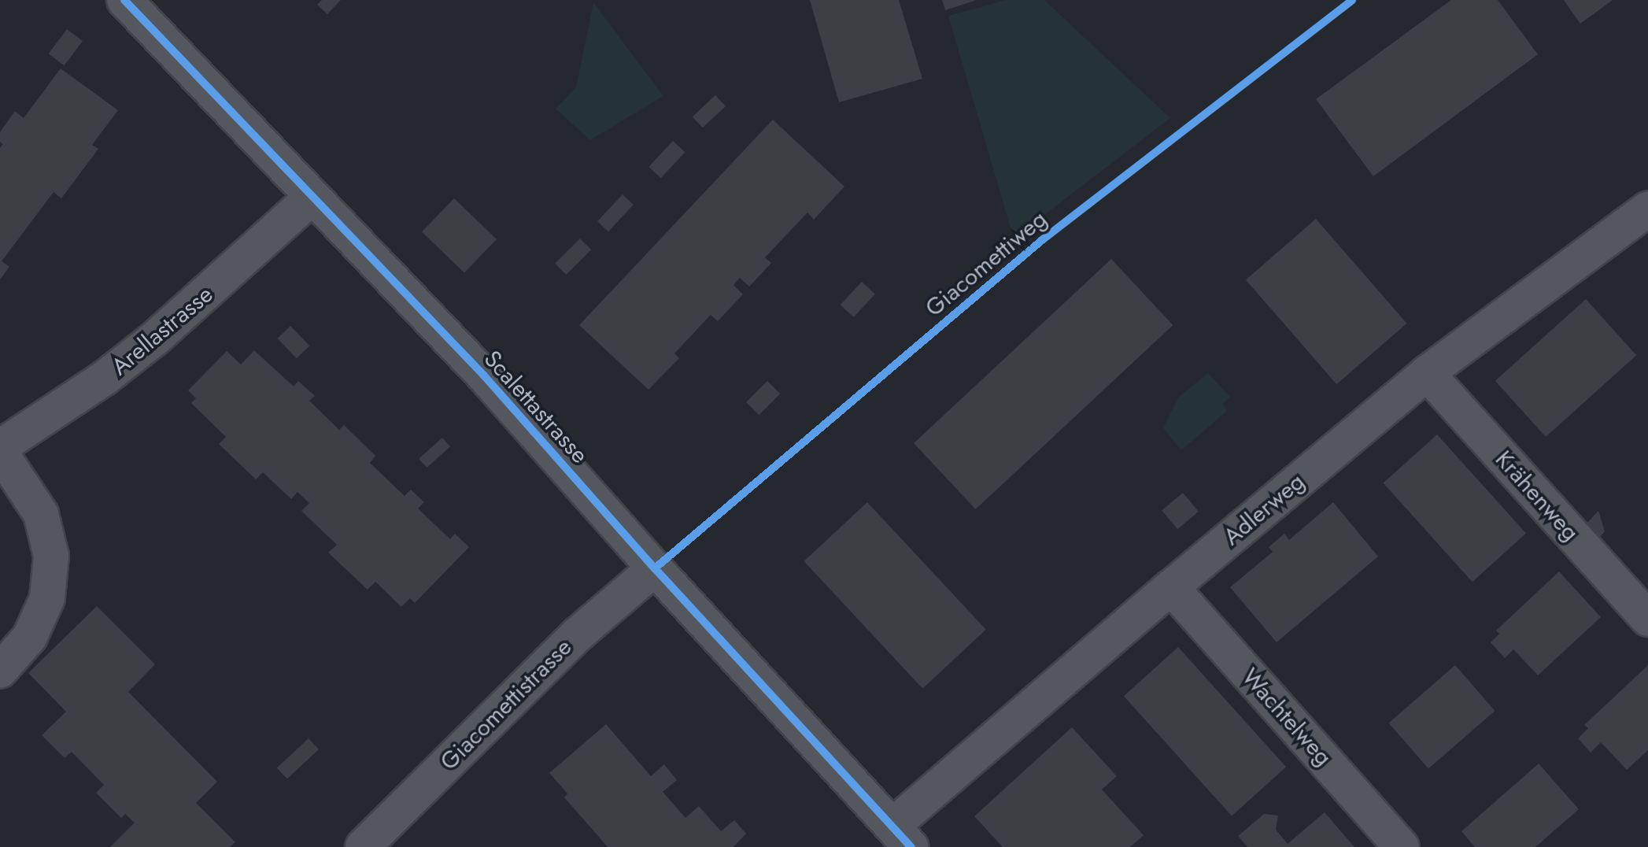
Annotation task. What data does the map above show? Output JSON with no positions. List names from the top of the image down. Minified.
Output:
{"streets":{"street":["Arellastrasse","Scalettastrasse","Krähenweg","Adlerweg","Giacomettistrasse","Wachtelweg"],"cycle path":["Giacomettiweg"]},"crossings":[["Arellastrasse","Scalettastrasse"],["Scalettastrasse","Adlerweg"],["Scalettastrasse","Giacomettistrasse"],["Krähenweg","Adlerweg"],["Adlerweg","Wachtelweg"]]}
